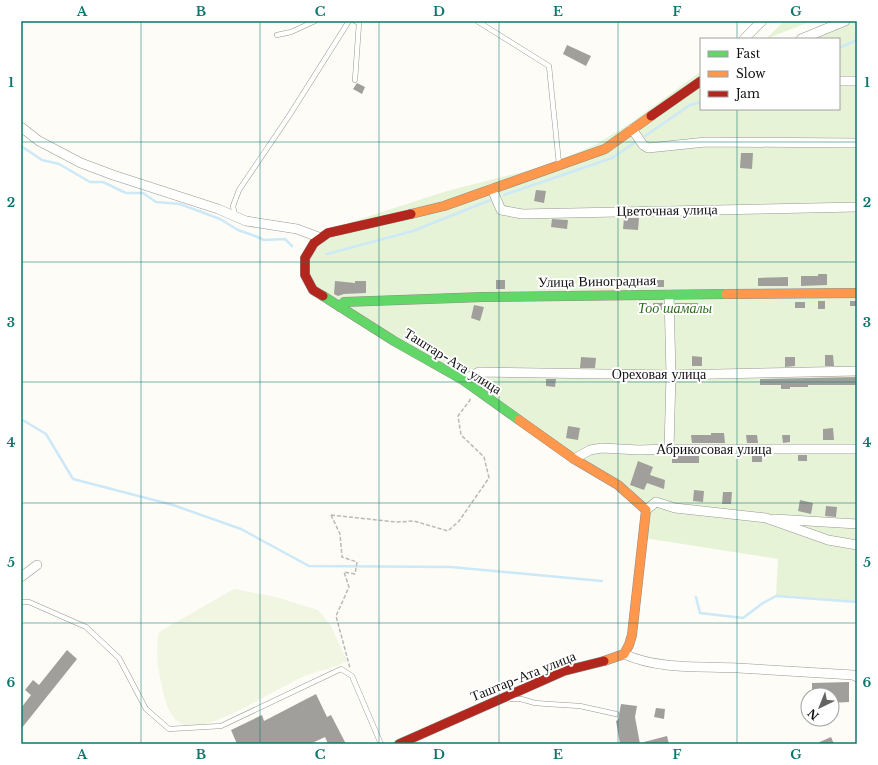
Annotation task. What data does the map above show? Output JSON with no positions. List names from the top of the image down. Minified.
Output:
{"streets":{"street":["Цветочная улица","Улица Виноградная","Таштар-Ата улица","Ореховая улица","Абрикосовая улица"]},"crossings":[["Цветочная улица","Таштар-Ата улица"],["Улица Виноградная","Таштар-Ата улица"],["Таштар-Ата улица","Ореховая улица"],["Таштар-Ата улица","Абрикосовая улица"]],"parks":["Тоо шамалы"],"legend":["Fast","Slow","Jam"],"north":"bottom left","grid":{"columns":["A","B","C","D","E","F","G"],"rows":["1","2","3","4","5","6"]}}
